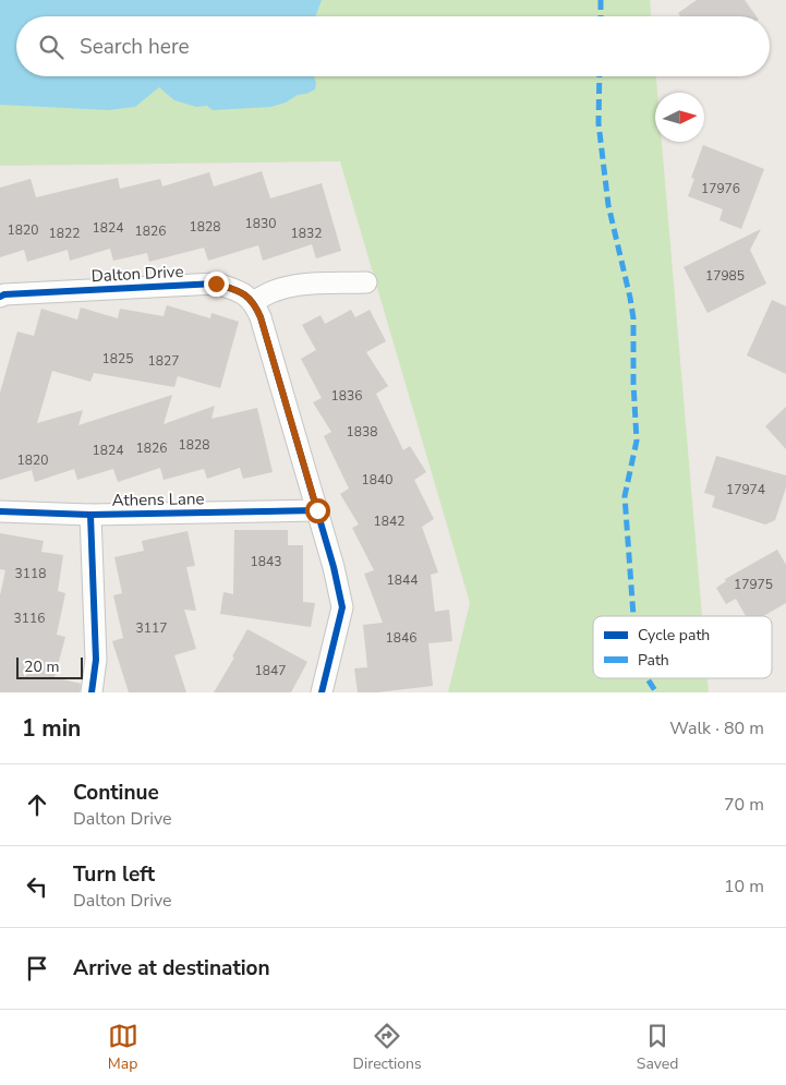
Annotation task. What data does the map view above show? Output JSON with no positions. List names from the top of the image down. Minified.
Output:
{"streets":{"street":["Dalton Drive","Athens Lane"]},"house_numbers":["17976","1830","1828","1824","1820","1826","1822","1832","17985","1825","1827","1836","1838","1828","1826","1824","1820","1840","17974","1842","1843","3118","1844","17975","3116","3117","1846","1847"],"legend":["Cycle path","Path"],"scale_bar":"20 m","north":"right","page":{"search":"Search here","scale":"20 m","heading":["1 min","Walk · 80 m"],"list":[["Continue","Dalton Drive","70 m"],["Turn left","Dalton Drive","10 m"],"Arrive at destination"],"nav":["Map","Directions","Saved"]}}
